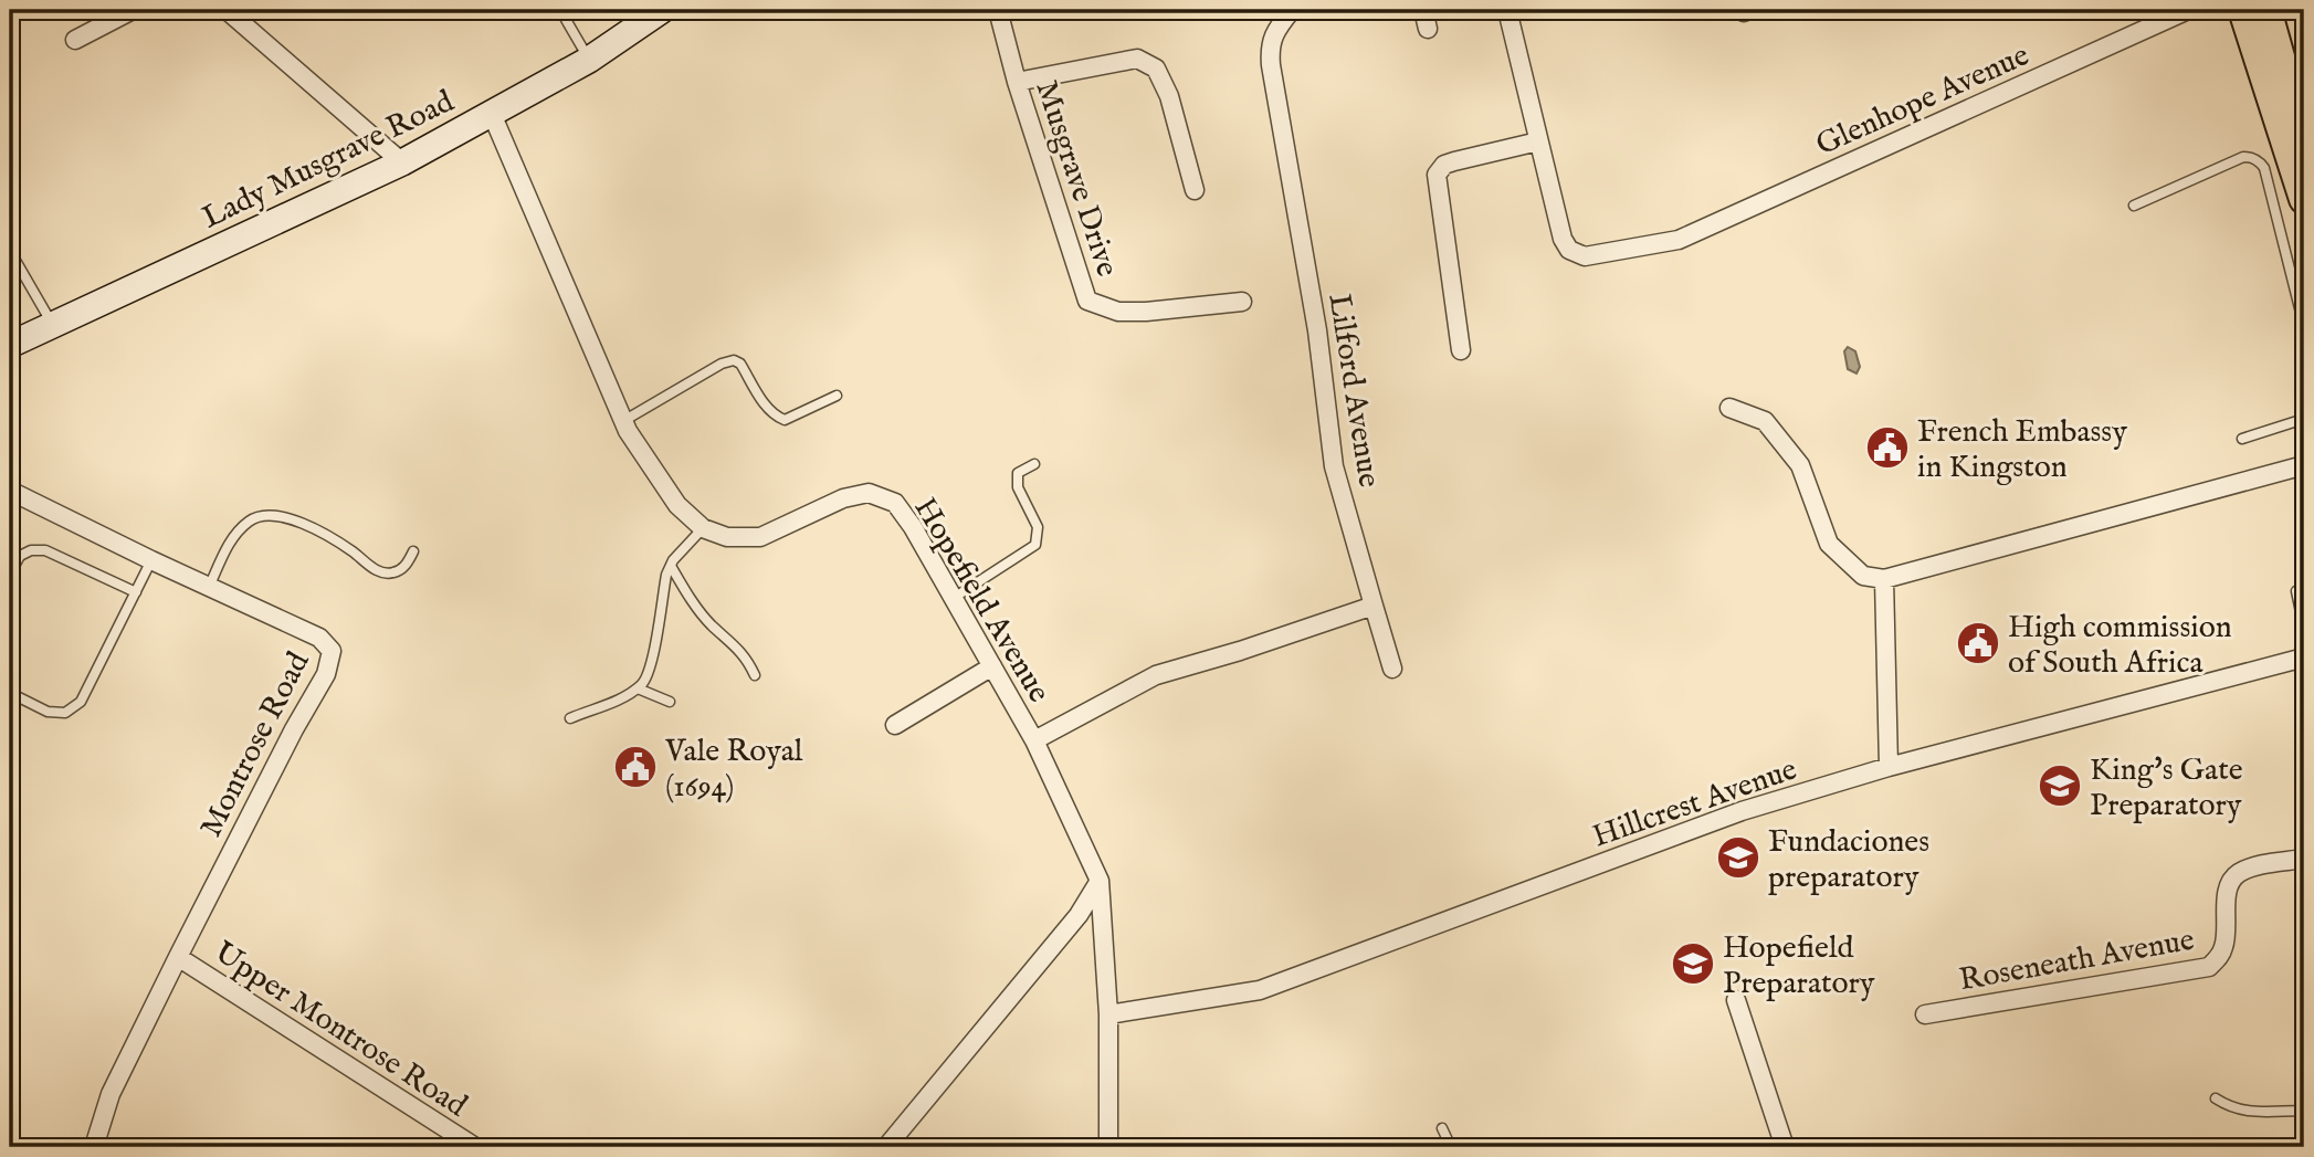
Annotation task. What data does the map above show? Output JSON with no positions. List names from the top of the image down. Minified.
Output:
{"streets":{"main road":["Lady Musgrave Road"],"street":["Glenhope Avenue","Musgrave Drive","Lilford Avenue","Hopefield Avenue","Montrose Road","Hillcrest Avenue","Roseneath Avenue","Upper Montrose Road"]},"crossings":[["Hopefield Avenue","Hillcrest Avenue"],["Montrose Road","Upper Montrose Road"]],"places":{"public building":["French Embassy in Kingston","High commission of South Africa","Vale Royal (1694)"],"school or university":["King's Gate Preparatory","Fundaciones preparatory","Hopefield Preparatory"]}}
